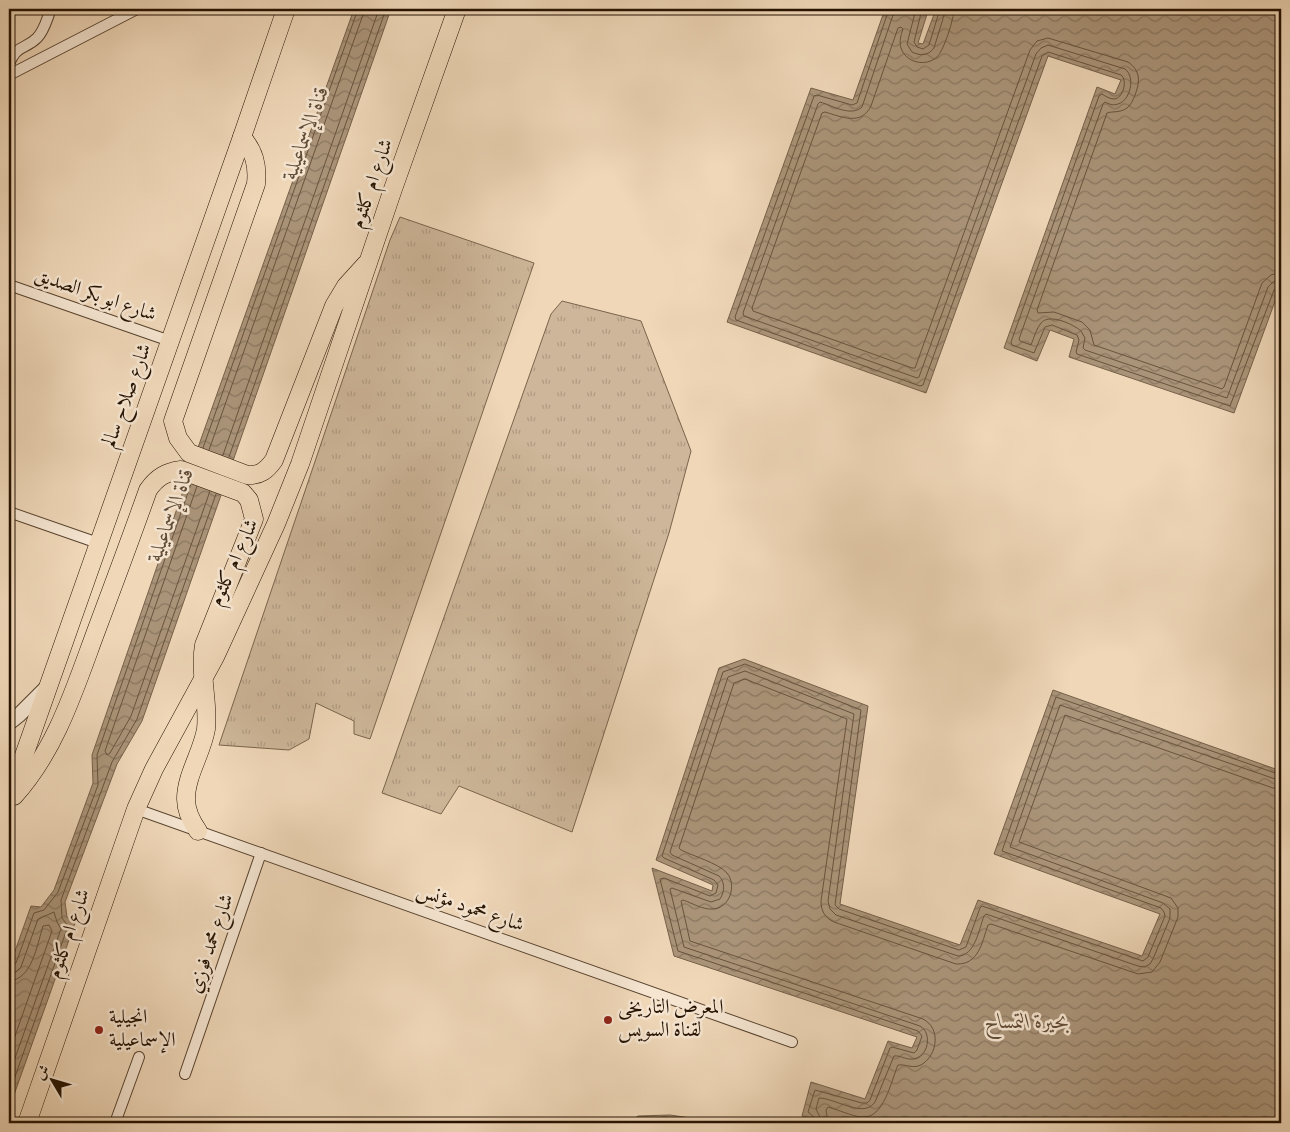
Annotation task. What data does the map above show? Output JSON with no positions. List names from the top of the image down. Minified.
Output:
{"streets":{"highway":["شارع ام كلثوم","شارع صلاح سالم"],"street":["شارع ابو بكر الصديق","شارع محمود مؤنس","شارع محمد فوزي"]},"crossings":[["شارع ام كلثوم","شارع محمود مؤنس"],["شارع ابو بكر الصديق","شارع صلاح سالم"],["شارع محمود مؤنس","شارع محمد فوزي"]],"water":["قناة الإسماعيلية","بحيرة التمساح"],"places":["المعرض التاريخى لقناة السويس","انجيلية الإسماعيلية"],"north":"top left"}
